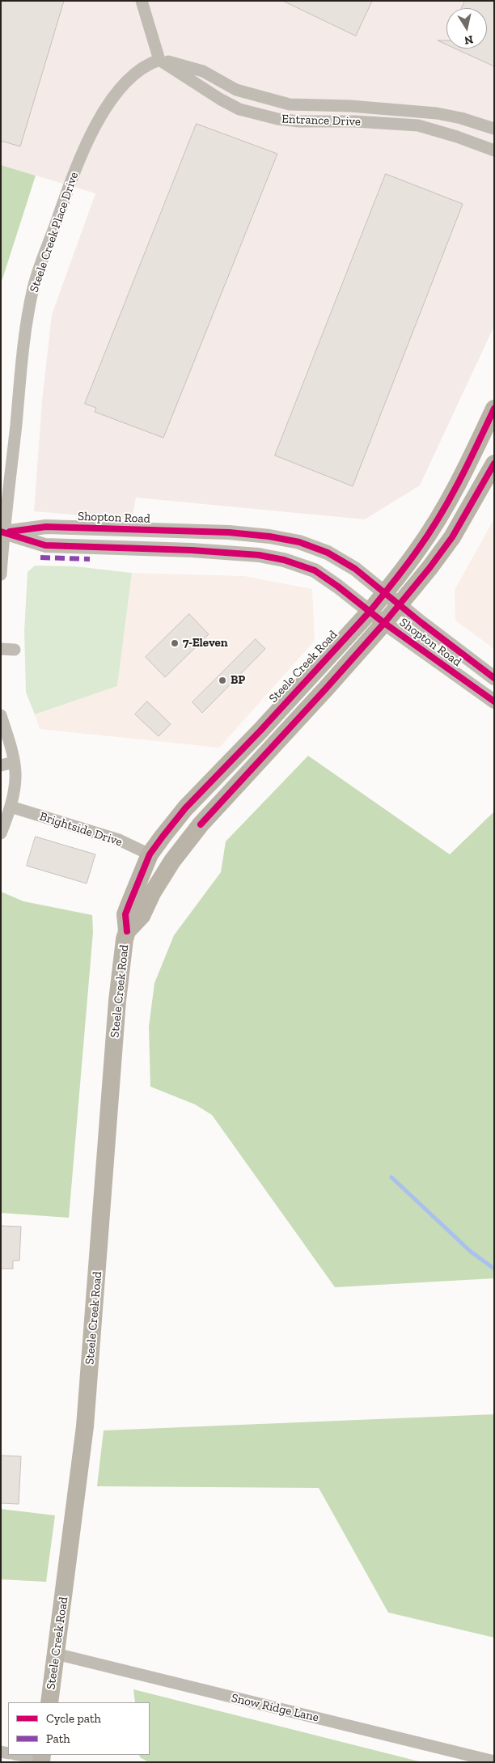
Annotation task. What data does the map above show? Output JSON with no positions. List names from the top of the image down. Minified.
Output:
{"streets":{"main road":["Steele Creek Road"],"street":["Entrance Drive","Steele Creek Place Drive","Shopton Road","Brightside Drive","Snow Ridge Lane"]},"crossings":[["Entrance Drive","Steele Creek Place Drive"],["Steele Creek Place Drive","Shopton Road"],["Shopton Road","Steele Creek Road"],["Steele Creek Road","Brightside Drive"],["Steele Creek Road","Snow Ridge Lane"]],"places":["7-Eleven","BP"],"legend":["Cycle path","Path"],"north":"bottom"}
